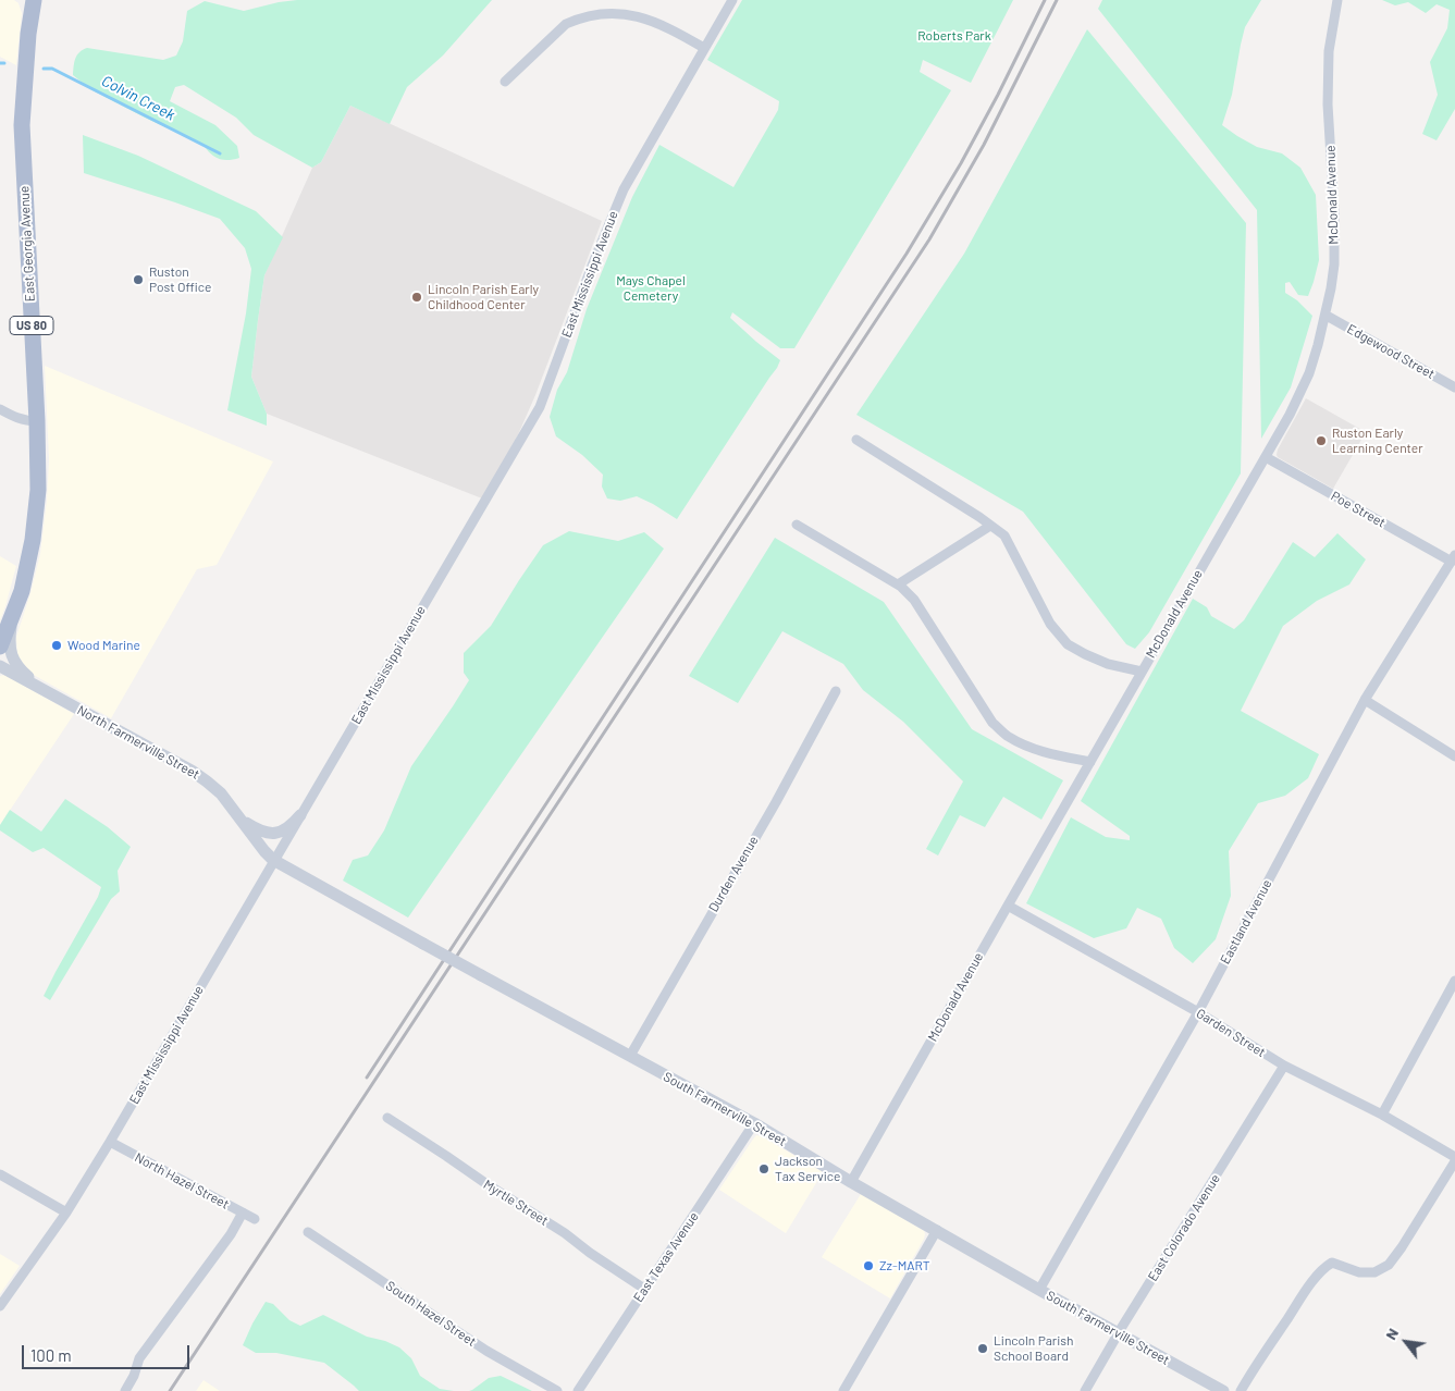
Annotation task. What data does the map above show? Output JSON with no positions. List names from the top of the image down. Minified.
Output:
{"streets":{"main road":["East Georgia Avenue","US 80"],"street":["McDonald Avenue","East Mississippi Avenue","Edgewood Street","Poe Street","North Farmerville Street","Durden Avenue","Eastland Avenue","Garden Street","South Farmerville Street","North Hazel Street","Myrtle Street","East Colorado Avenue","East Texas Avenue","South Hazel Street"]},"crossings":[["McDonald Avenue","Edgewood Street"],["McDonald Avenue","Poe Street"],["McDonald Avenue","Garden Street"],["McDonald Avenue","South Farmerville Street"],["East Mississippi Avenue","North Farmerville Street"],["East Mississippi Avenue","North Hazel Street"],["Poe Street","Eastland Avenue"],["North Farmerville Street","South Farmerville Street"],["Durden Avenue","South Farmerville Street"],["Eastland Avenue","Garden Street"],["Eastland Avenue","South Farmerville Street"],["Garden Street","East Colorado Avenue"],["South Farmerville Street","East Colorado Avenue"],["South Farmerville Street","East Texas Avenue"],["Myrtle Street","East Texas Avenue"]],"water":["Colvin Creek"],"parks":["Roberts Park","Mays Chapel Cemetery"],"places":["Ruston Post Office","Lincoln Parish Early Childhood Center","Ruston Early Learning Center","Wood Marine","Jackson Tax Service","Zz-MART","Lincoln Parish School Board"],"scale_bar":"100 m","north":"top left"}
